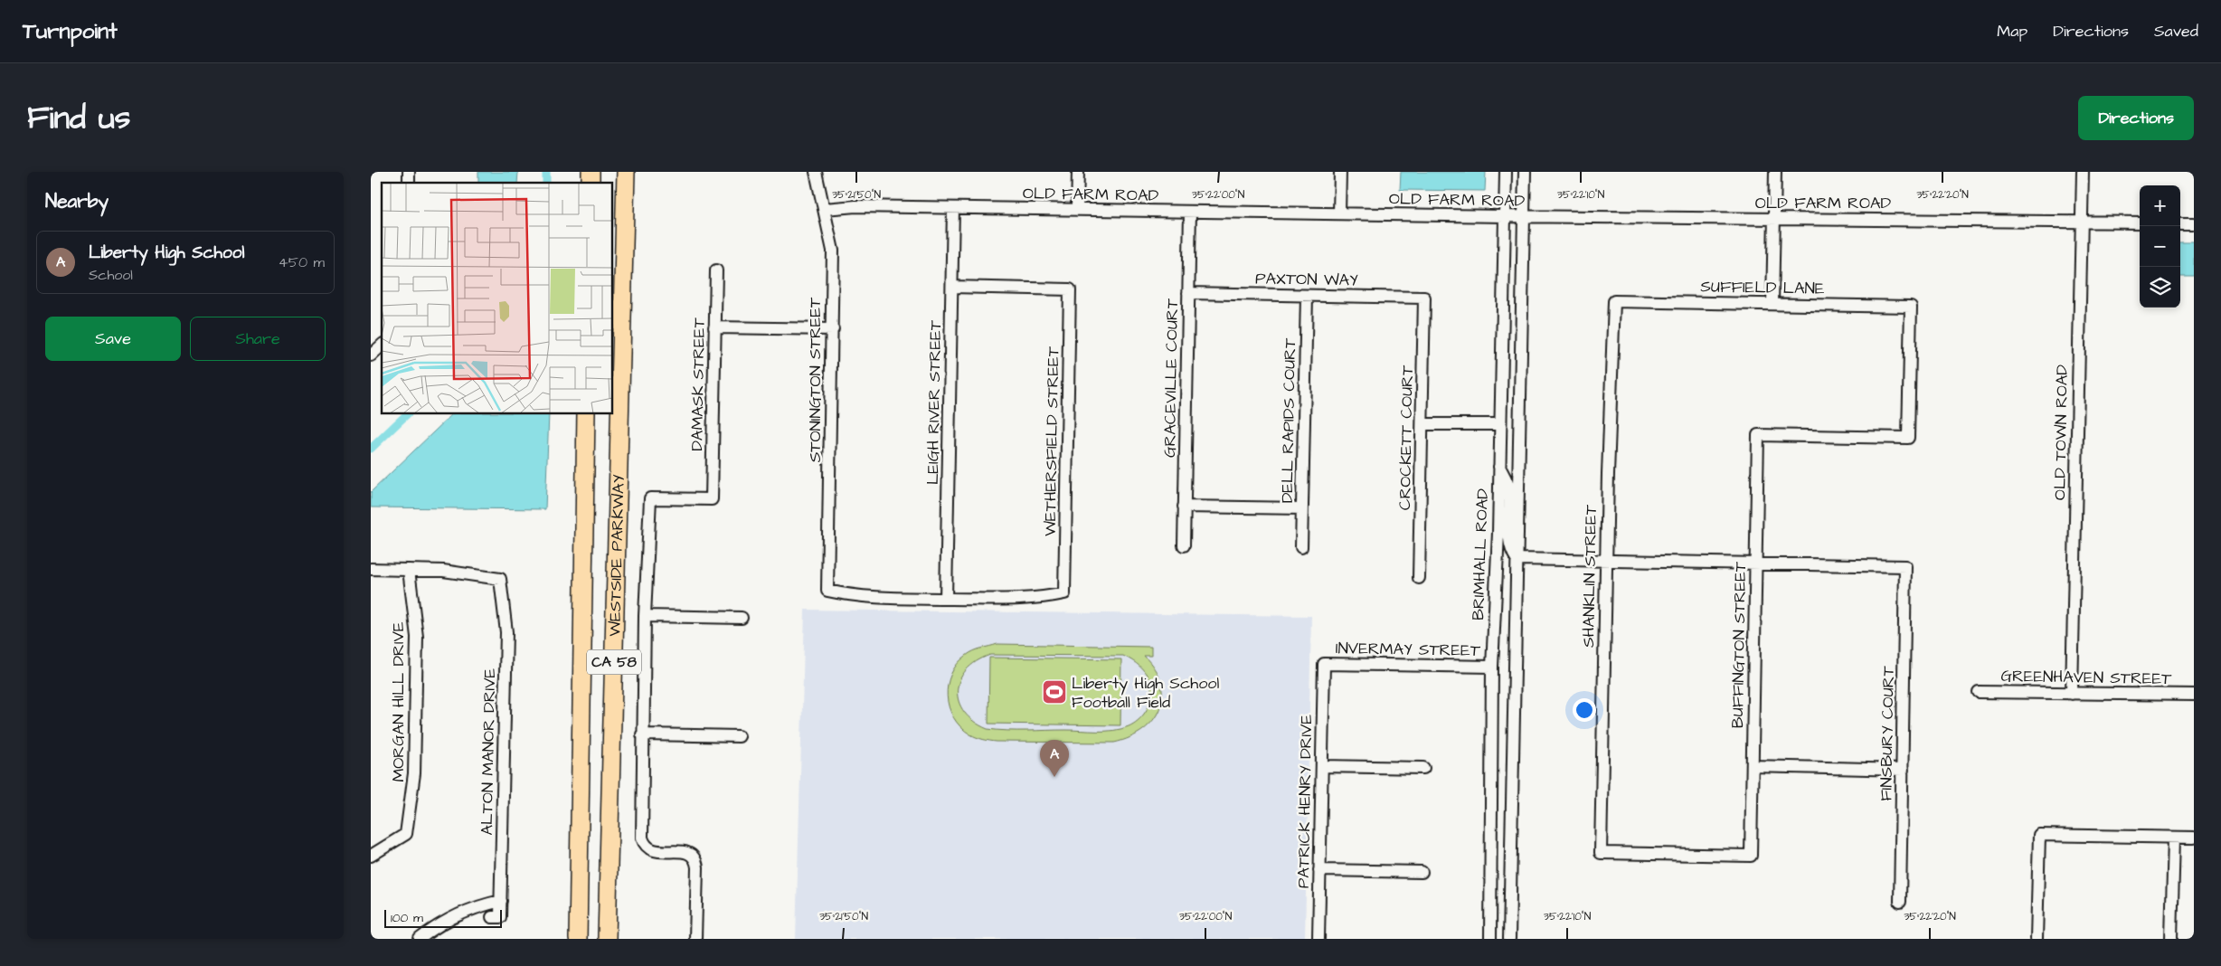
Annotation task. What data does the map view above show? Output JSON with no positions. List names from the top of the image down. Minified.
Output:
{"streets":{"highway":["WESTSIDE PARKWAY","CA 58"],"street":["OLD FARM ROAD","PAXTON WAY","SUFFIELD LANE","GRACEVILLE COURT","STONINGTON STREET","DAMASK STREET","LEIGH RIVER STREET","DELL RAPIDS COURT","OLD TOWN ROAD","CROCKETT COURT","WETHERSFIELD STREET","BRIMHALL ROAD","SHANKLIN STREET","BUFFINGTON STREET","INVERMAY STREET","GREENHAVEN STREET","MORGAN HILL DRIVE","FINSBURY COURT","ALTON MANOR DRIVE","PATRICK HENRY DRIVE"]},"crossings":[["OLD FARM ROAD","GRACEVILLE COURT"],["OLD FARM ROAD","STONINGTON STREET"],["OLD FARM ROAD","LEIGH RIVER STREET"],["OLD FARM ROAD","OLD TOWN ROAD"],["OLD FARM ROAD","BRIMHALL ROAD"],["PAXTON WAY","GRACEVILLE COURT"],["PAXTON WAY","DELL RAPIDS COURT"],["PAXTON WAY","CROCKETT COURT"],["SUFFIELD LANE","SHANKLIN STREET"],["SUFFIELD LANE","BUFFINGTON STREET"],["STONINGTON STREET","LEIGH RIVER STREET"],["STONINGTON STREET","WETHERSFIELD STREET"],["LEIGH RIVER STREET","WETHERSFIELD STREET"],["OLD TOWN ROAD","GREENHAVEN STREET"],["BRIMHALL ROAD","INVERMAY STREET"],["SHANKLIN STREET","BUFFINGTON STREET"],["BUFFINGTON STREET","FINSBURY COURT"],["INVERMAY STREET","PATRICK HENRY DRIVE"],["MORGAN HILL DRIVE","ALTON MANOR DRIVE"]],"places":{"sports":["Liberty High School Football Field"]},"scale_bar":"100 m","page":{"header":"Turnpoint","nav":["Map","Directions","Saved"],"title":"Find us","buttons":["Directions",["Save","Share"]],"heading":"Nearby","map_buttons":["+","−"],"list":[{"mark":"A","name":"Liberty High School","note":"School","value":"450 m"}],"pins":"A","scale":"100 m"},"coordinates":["35°21'50\"N","35°22'00\"N","35°22'10\"N","35°22'20\"N"]}
